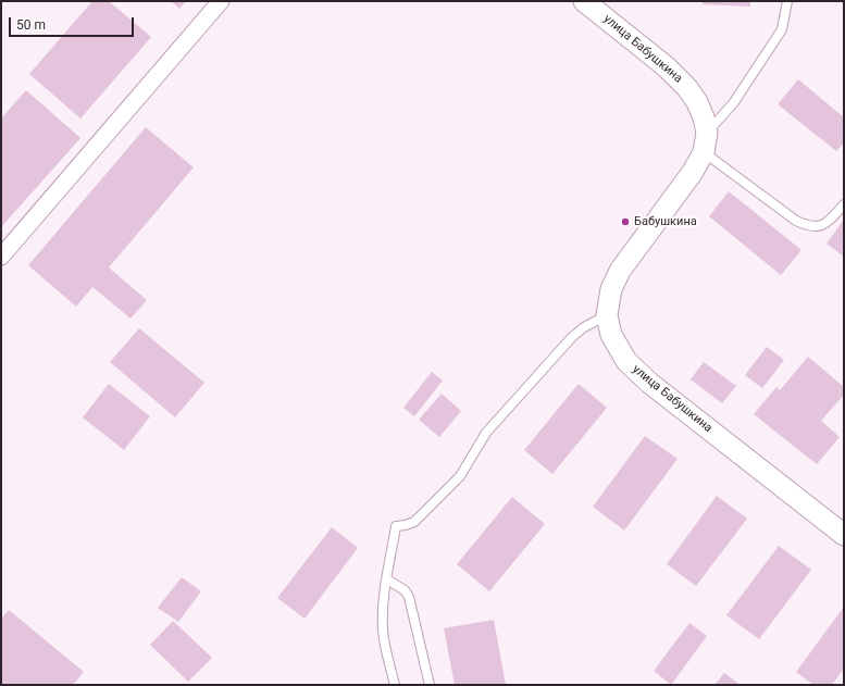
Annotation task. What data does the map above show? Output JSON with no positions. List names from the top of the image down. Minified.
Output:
{"streets":{"street":["улица Бабушкина"]},"places":["Бабушкина"],"scale_bar":"50 m"}
